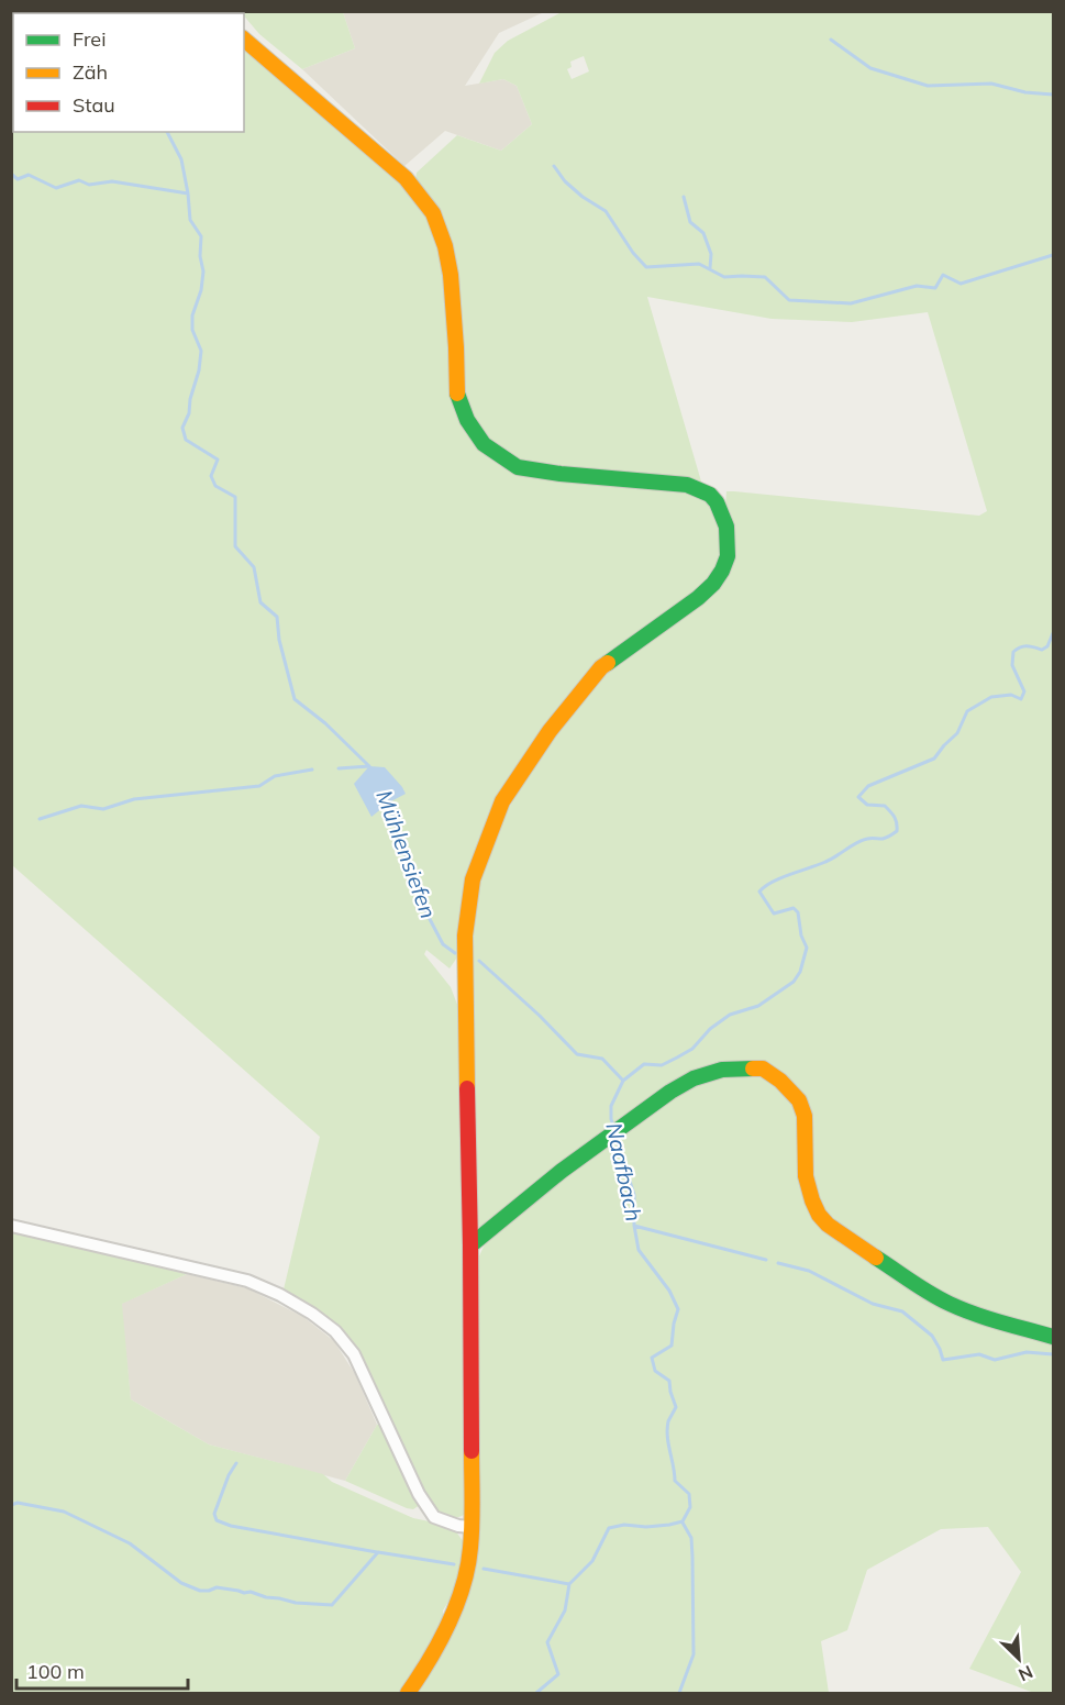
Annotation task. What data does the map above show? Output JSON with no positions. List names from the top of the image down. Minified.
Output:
{"water":["Mühlensiefen","Naafbach"],"legend":["Frei","Zäh","Stau"],"scale_bar":"100 m","north":"bottom right"}
